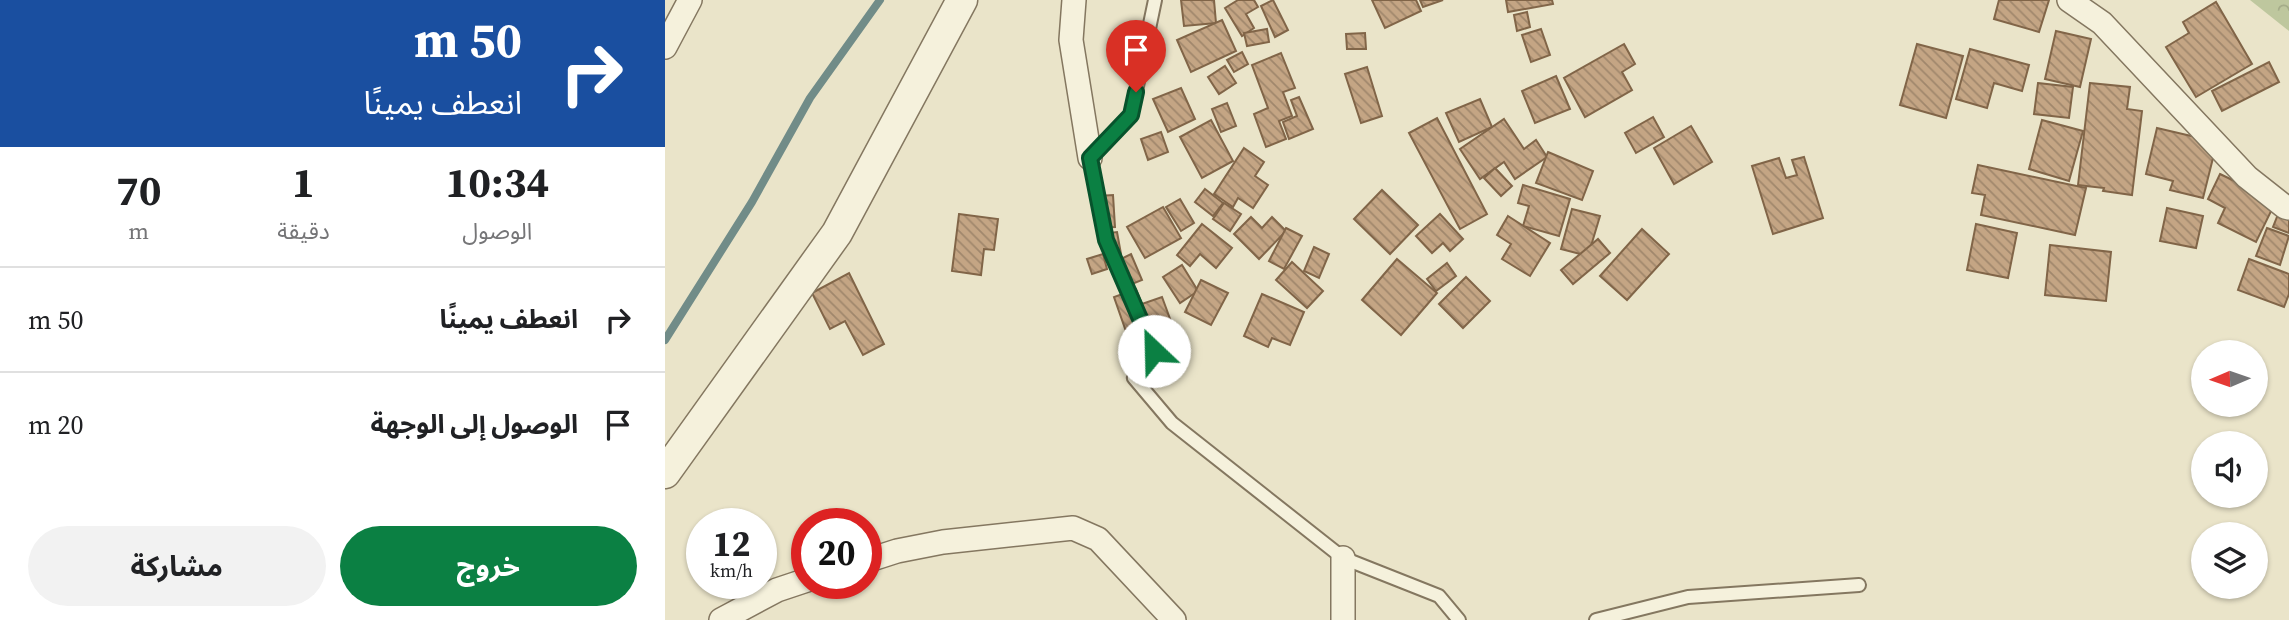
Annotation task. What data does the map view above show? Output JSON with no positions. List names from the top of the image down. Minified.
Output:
{"north":"left","page":{"turn":["50 m","انعطف يمينًا"],"eta":["10:34","الوصول","1","دقيقة","70","m"],"list":[{"name":"انعطف يمينًا","value":"50 m"},{"name":"الوصول إلى الوجهة","value":"20 m"}],"speed":"12 km/h","limit":"20","buttons":["خروج","مشاركة"]}}
